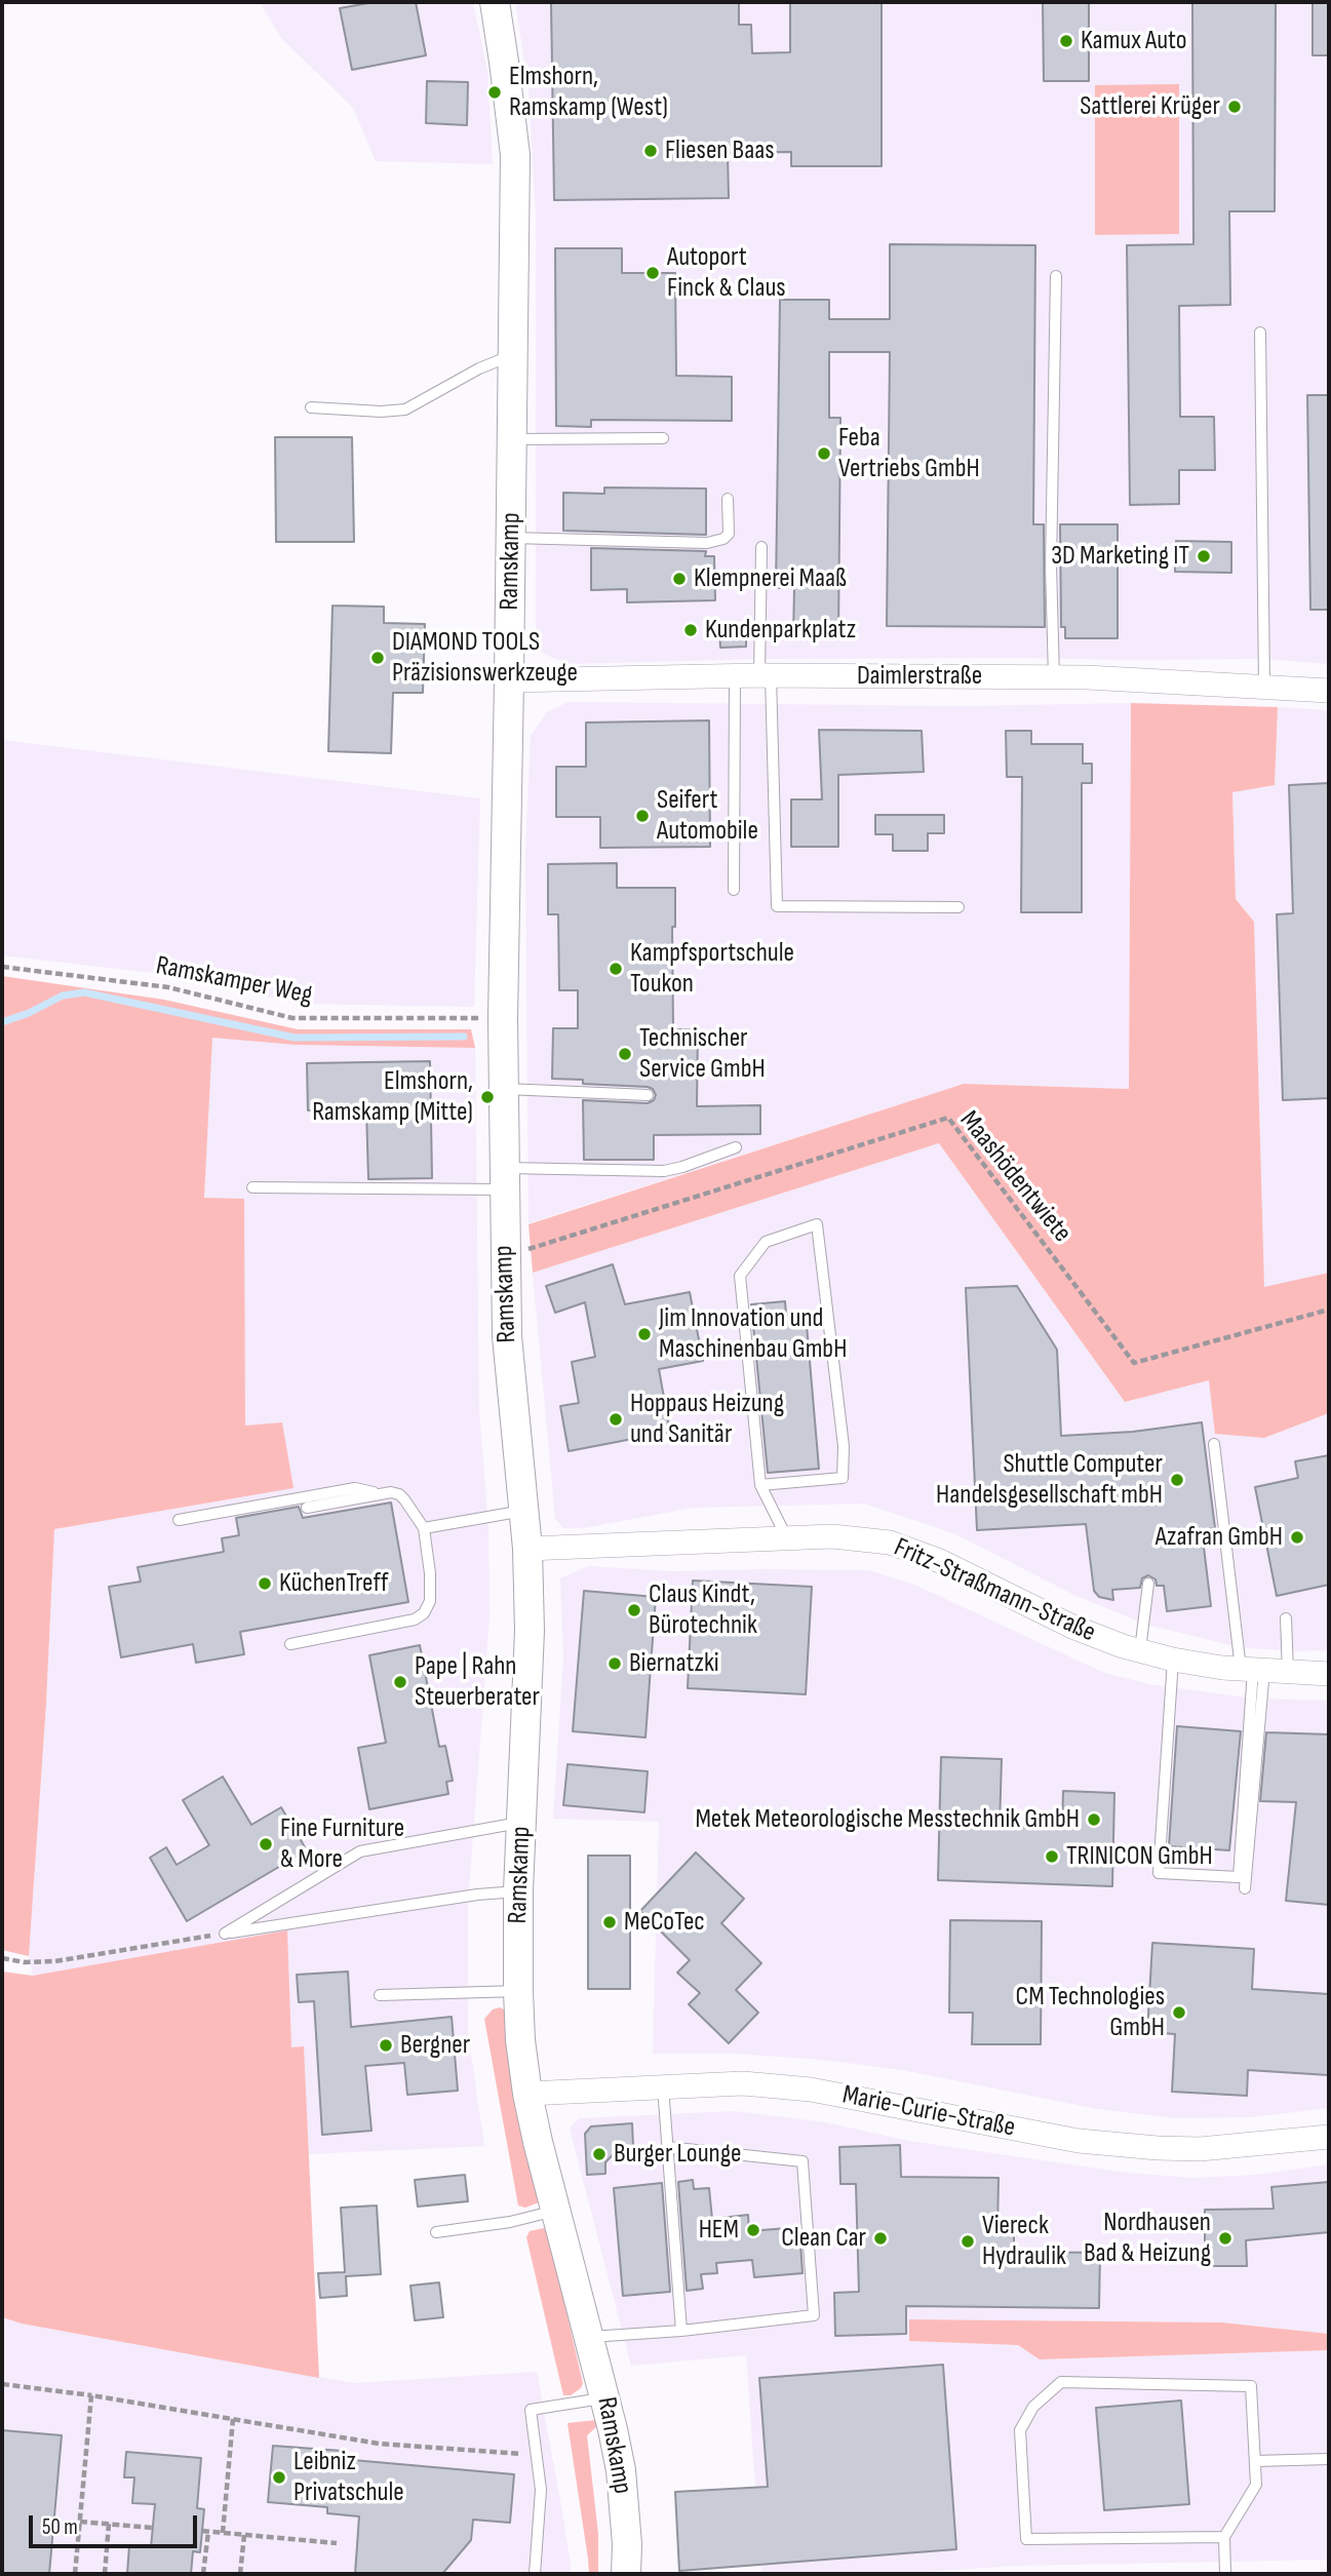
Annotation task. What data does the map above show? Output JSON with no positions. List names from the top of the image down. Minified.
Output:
{"streets":{"street":["Ramskamp","Daimlerstraße","Fritz-Straßmann-Straße","Marie-Curie-Straße"],"path":["Ramskamper Weg","Maashödentwiete"]},"crossings":[["Ramskamp","Daimlerstraße"],["Ramskamp","Ramskamper Weg"],["Ramskamp","Maashödentwiete"],["Ramskamp","Fritz-Straßmann-Straße"],["Ramskamp","Marie-Curie-Straße"]],"places":["Kamux Auto","Elmshorn, Ramskamp (West)","Sattlerei Krüger","Fliesen Baas","Autoport Finck & Claus","Feba Vertriebs GmbH","3D Marketing IT","Klempnerei Maaß","Kundenparkplatz","DIAMOND TOOLS Präzisionswerkzeuge","Seifert Automobile","Kampfsportschule Toukon","Technischer Service GmbH","Elmshorn, Ramskamp (Mitte)","Jim Innovation und Maschinenbau GmbH","Hoppaus Heizung und Sanitär","Shuttle Computer Handelsgesellschaft mbH","Azafran GmbH","KüchenTreff","Claus Kindt, Bürotechnik","Biernatzki","Pape | Rahn Steuerberater","Metek Meteorologische Messtechnik GmbH","Fine Furniture & More","TRINICON GmbH","MeCoTec","CM Technologies GmbH","Bergner","Burger Lounge","HEM","Clean Car","Nordhausen Bad & Heizung","Viereck Hydraulik","Leibniz Privatschule"],"scale_bar":"50 m"}
